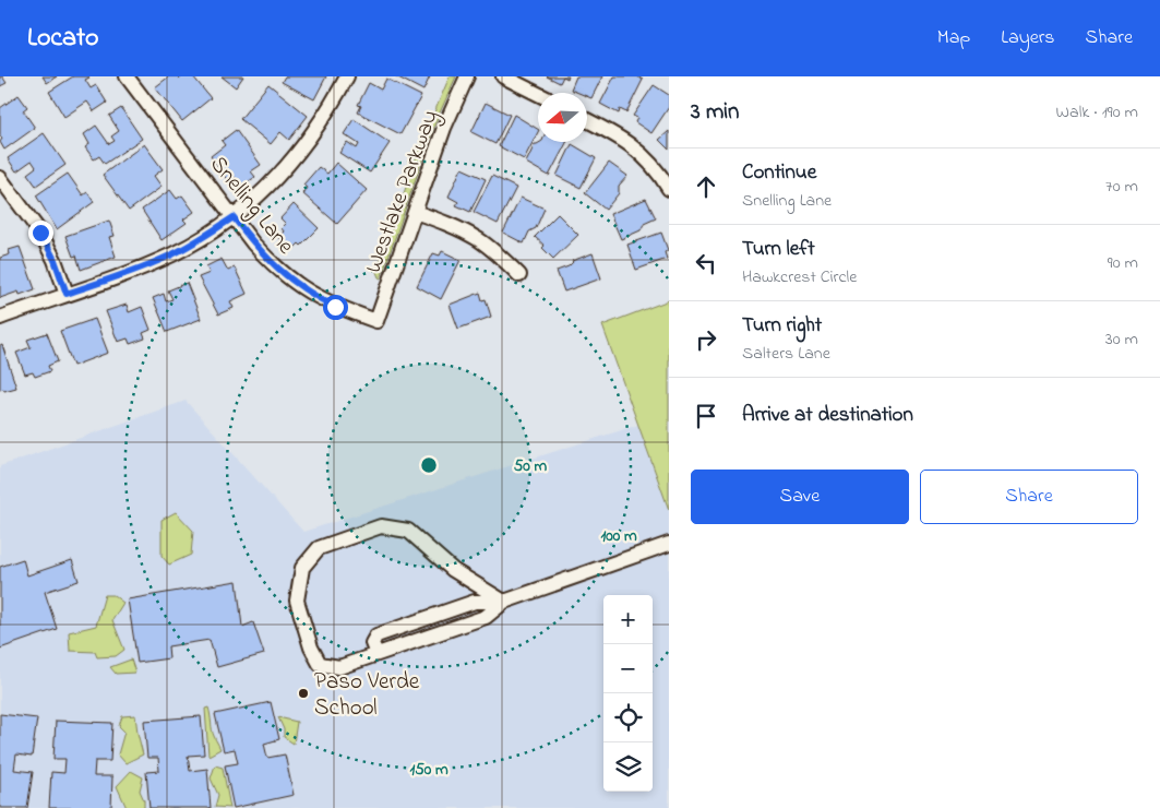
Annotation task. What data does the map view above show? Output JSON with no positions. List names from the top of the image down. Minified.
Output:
{"streets":{"street":["Westlake Parkway","Snelling Lane"]},"crossings":[["Westlake Parkway","Snelling Lane"]],"places":["Paso Verde School"],"north":"left","page":{"header":"Locato","nav":["Map","Layers","Share"],"heading":["3 min","Walk · 190 m"],"list":[["Continue","Snelling Lane","70 m"],["Turn left","Hawkcrest Circle","90 m"],["Turn right","Salters Lane","30 m"],"Arrive at destination"],"buttons":["Save","Share"],"map_buttons":["+","−"]},"rings":["50 m","100 m","150 m"]}
